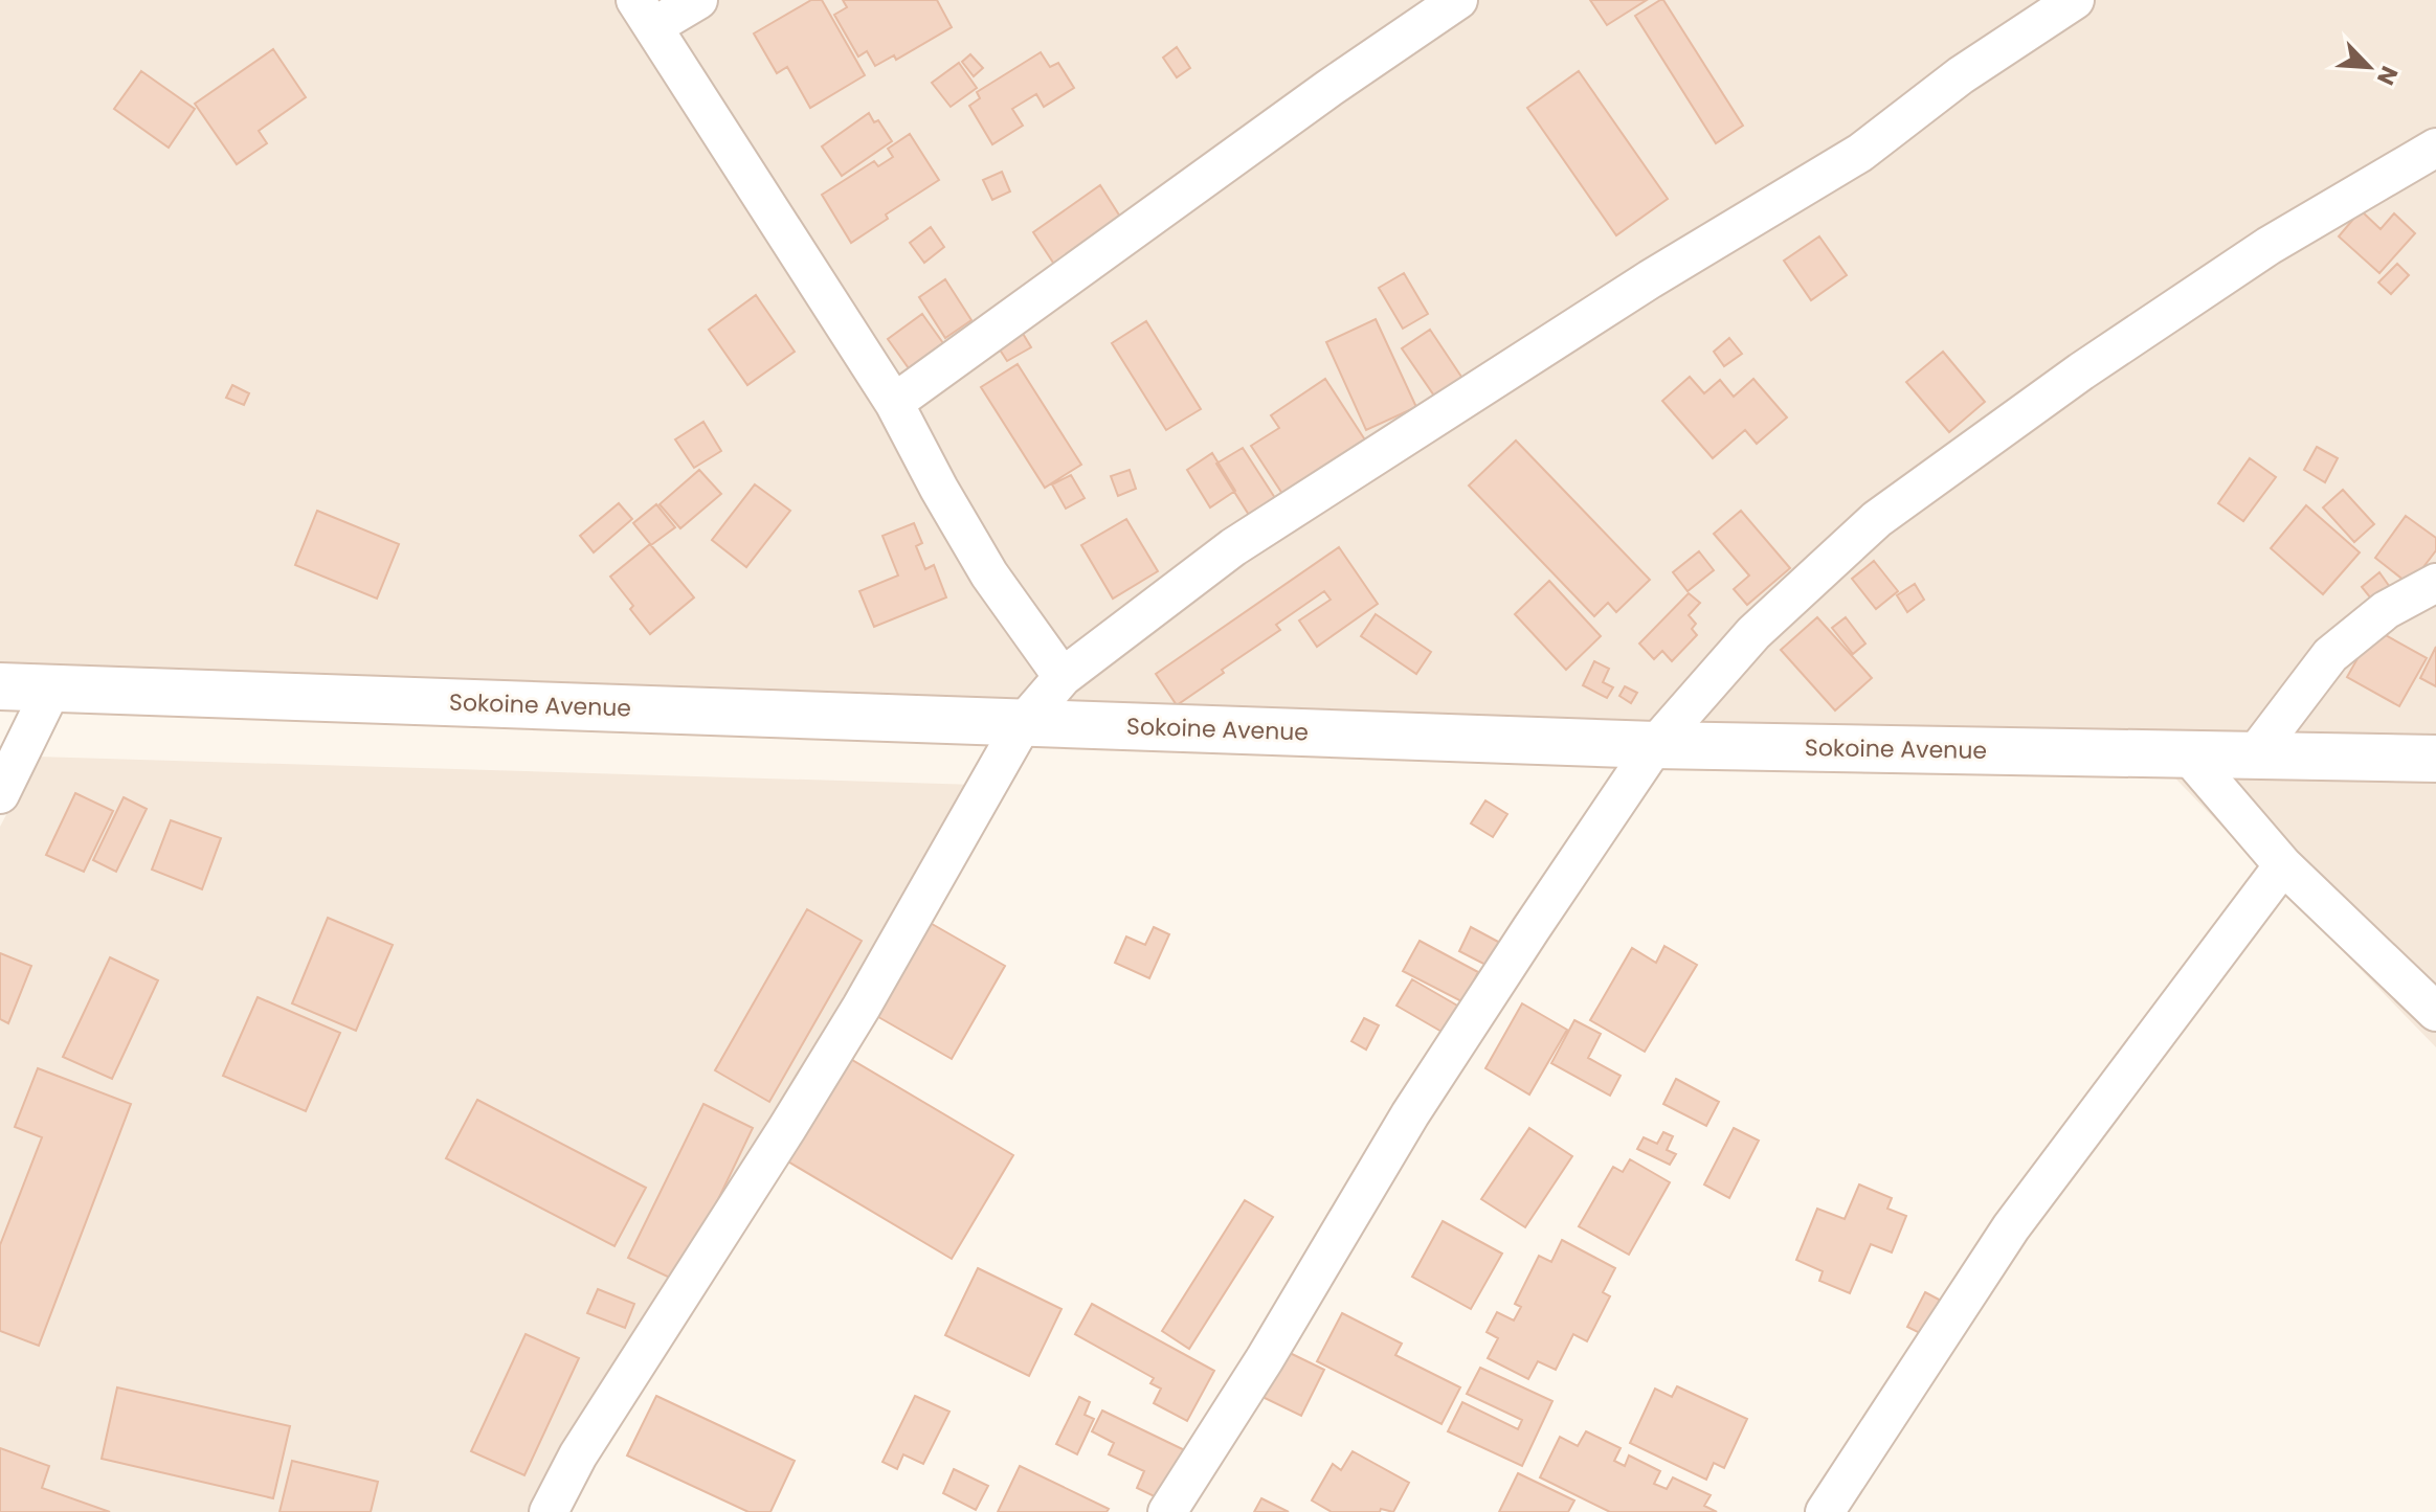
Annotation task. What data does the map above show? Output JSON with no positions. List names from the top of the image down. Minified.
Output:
{"streets":{"street":["Sokoine Avenue"]},"north":"bottom right"}
